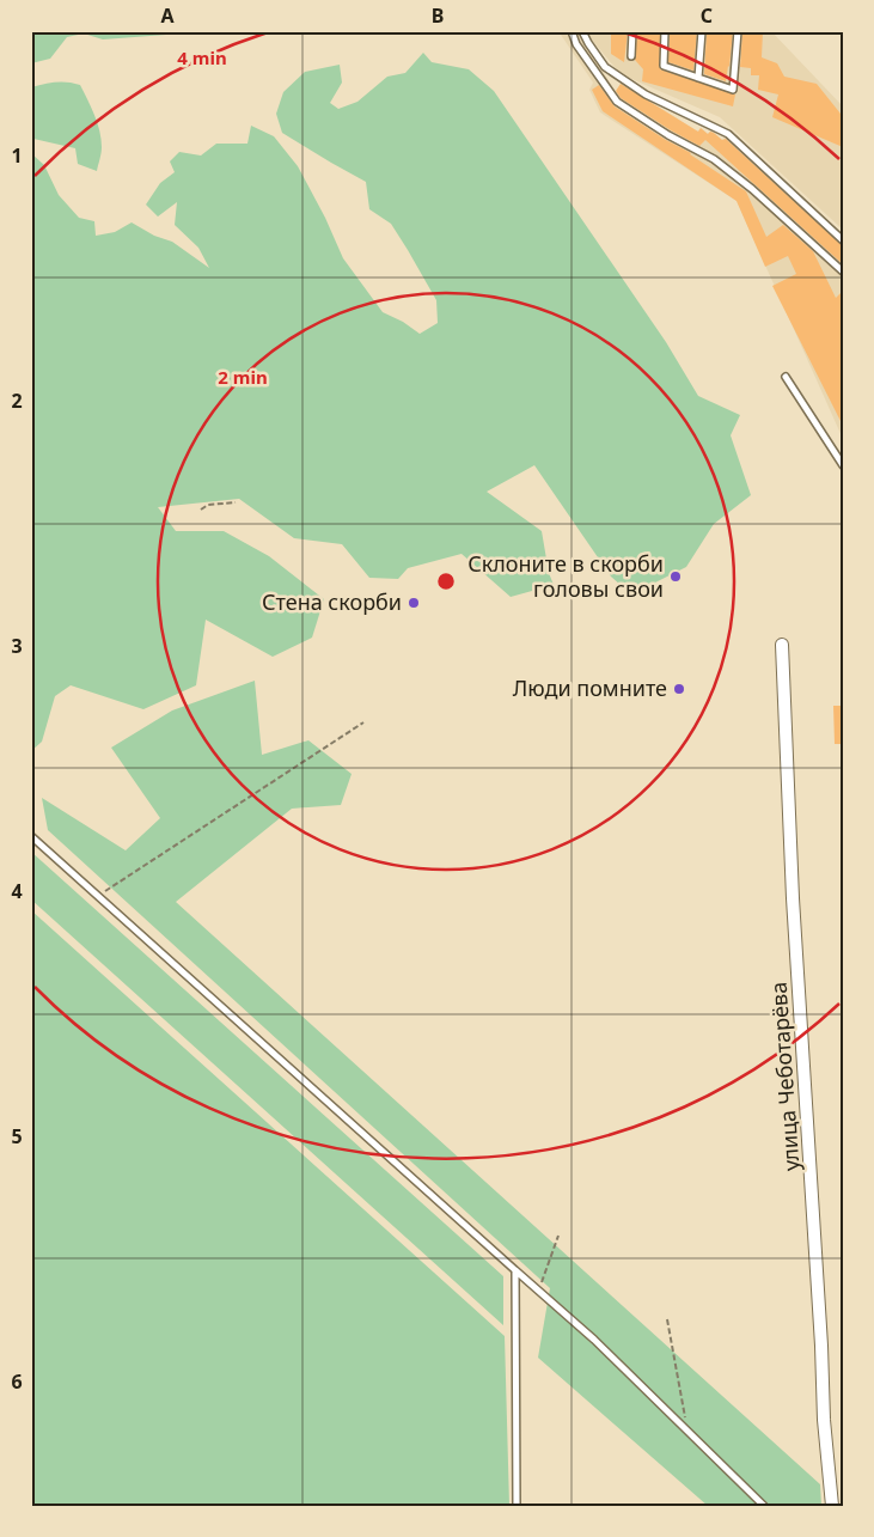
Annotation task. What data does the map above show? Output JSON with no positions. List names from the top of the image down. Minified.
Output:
{"streets":{"street":["улица Чеботарёва"]},"places":["Склоните в скорби головы свои","Стена скорби","Люди помните"],"grid":{"columns":["A","B","C"],"rows":["1","2","3","4","5","6"]},"rings":["4 min","2 min"]}
